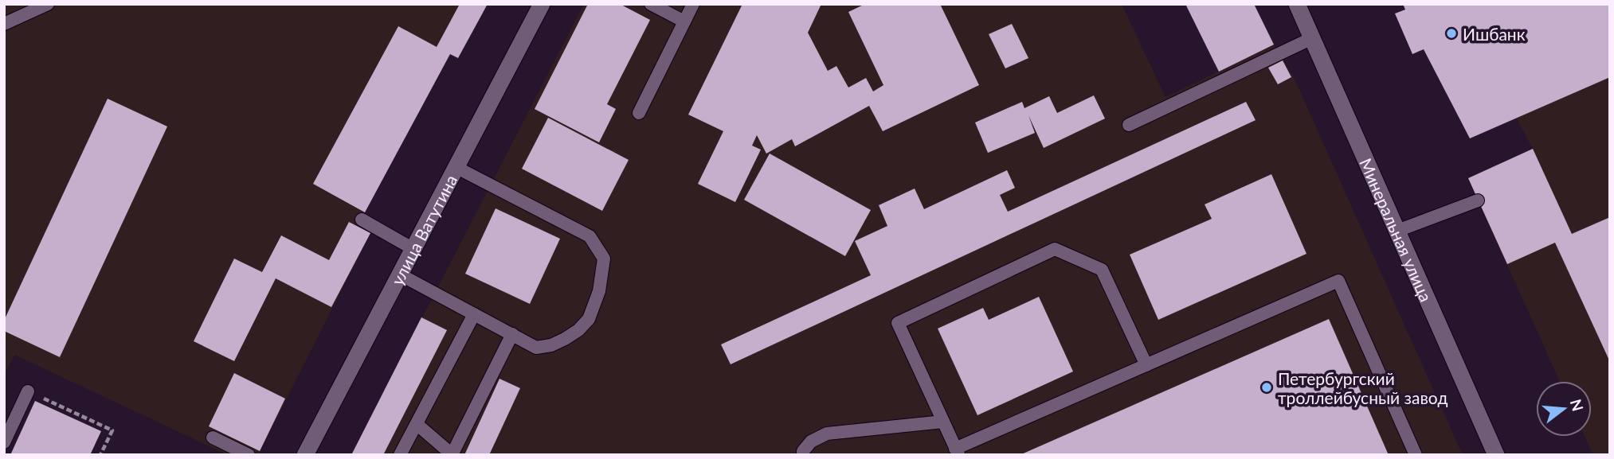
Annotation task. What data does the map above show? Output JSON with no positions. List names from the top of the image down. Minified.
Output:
{"streets":{"street":["улица Ватутина","Минеральная улица"]},"places":["Ишбанк","Петербургский троллейбусный завод"],"north":"right"}
